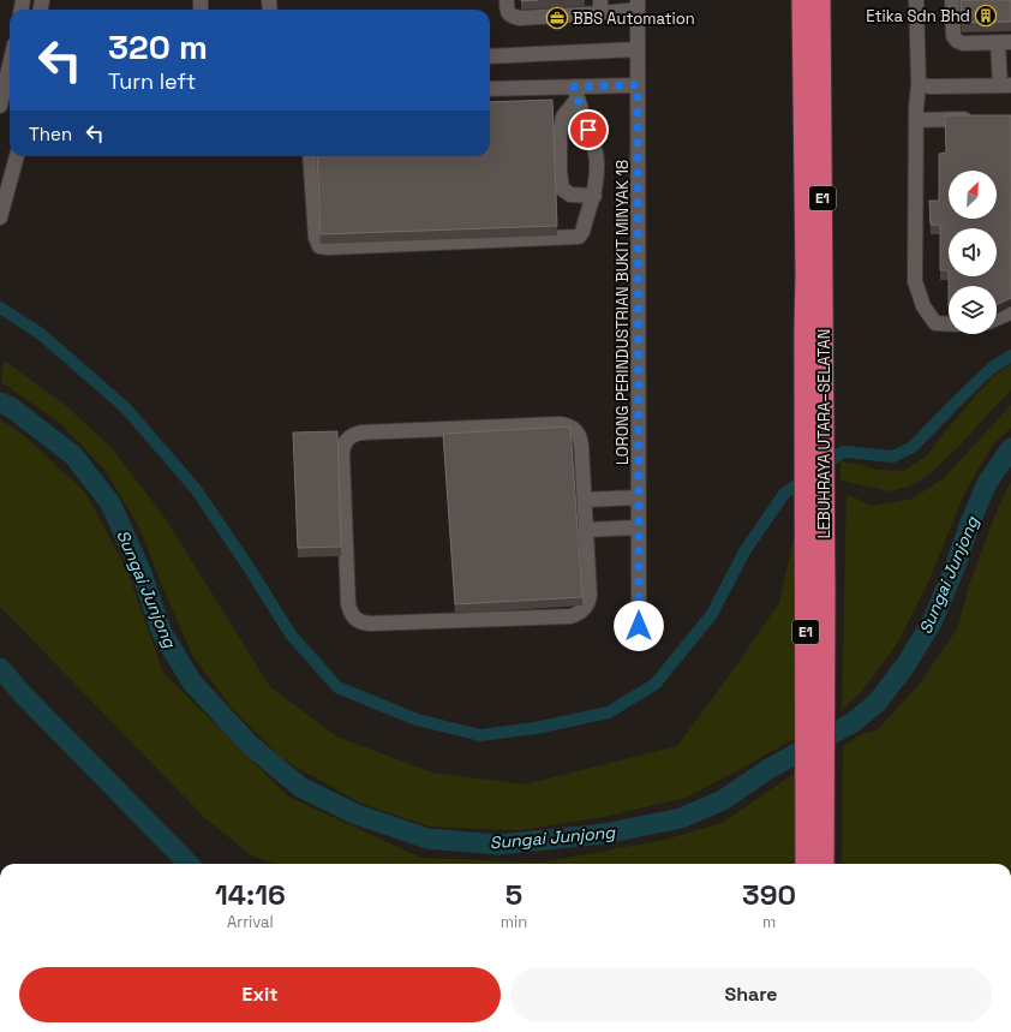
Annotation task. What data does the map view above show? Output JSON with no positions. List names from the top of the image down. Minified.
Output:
{"streets":{"highway":["E1","LEBUHRAYA UTARA–SELATAN"],"street":["LORONG PERINDUSTRIAN BUKIT MINYAK 18"]},"water":["Sungai Junjong"],"places":{"building":["Etika Sdn Bhd"],"office":["BBS Automation"]},"north":"top right","page":{"turn":["320 m","Turn left"],"then":"Then","eta":["14:16","Arrival","5","min","390","m"],"buttons":["Exit","Share"]}}
